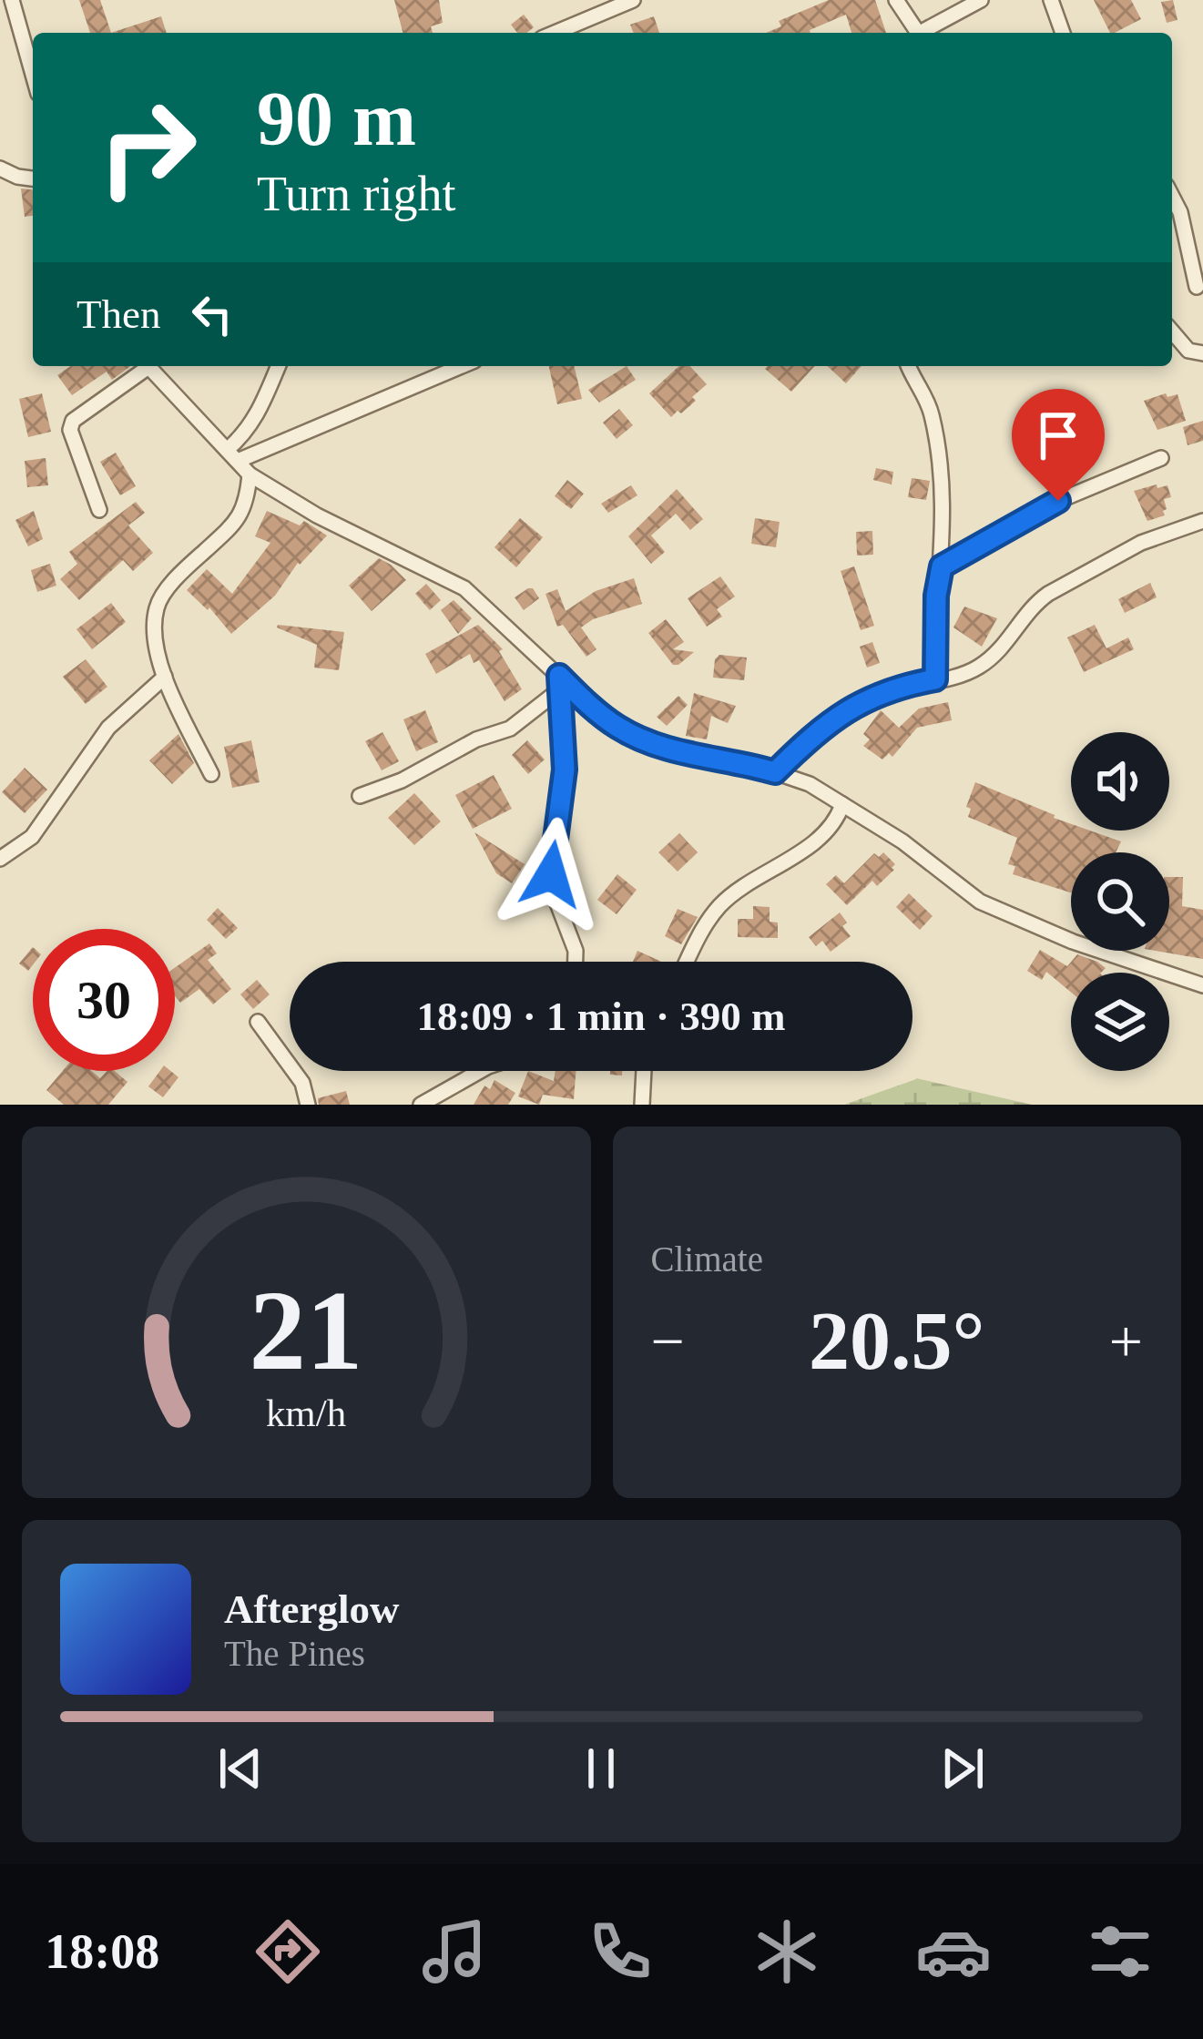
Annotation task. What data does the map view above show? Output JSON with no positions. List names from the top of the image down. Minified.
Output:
{"page":{"turn":["90 m","Turn right"],"then":"Then","limit":"30","trip":"18:09 · 1 min · 390 m","tile":"Climate","heat":["−","20.5°","+"],"song":["Afterglow","The Pines"],"tabs":"18:08","gauge":["21","km/h"]}}
